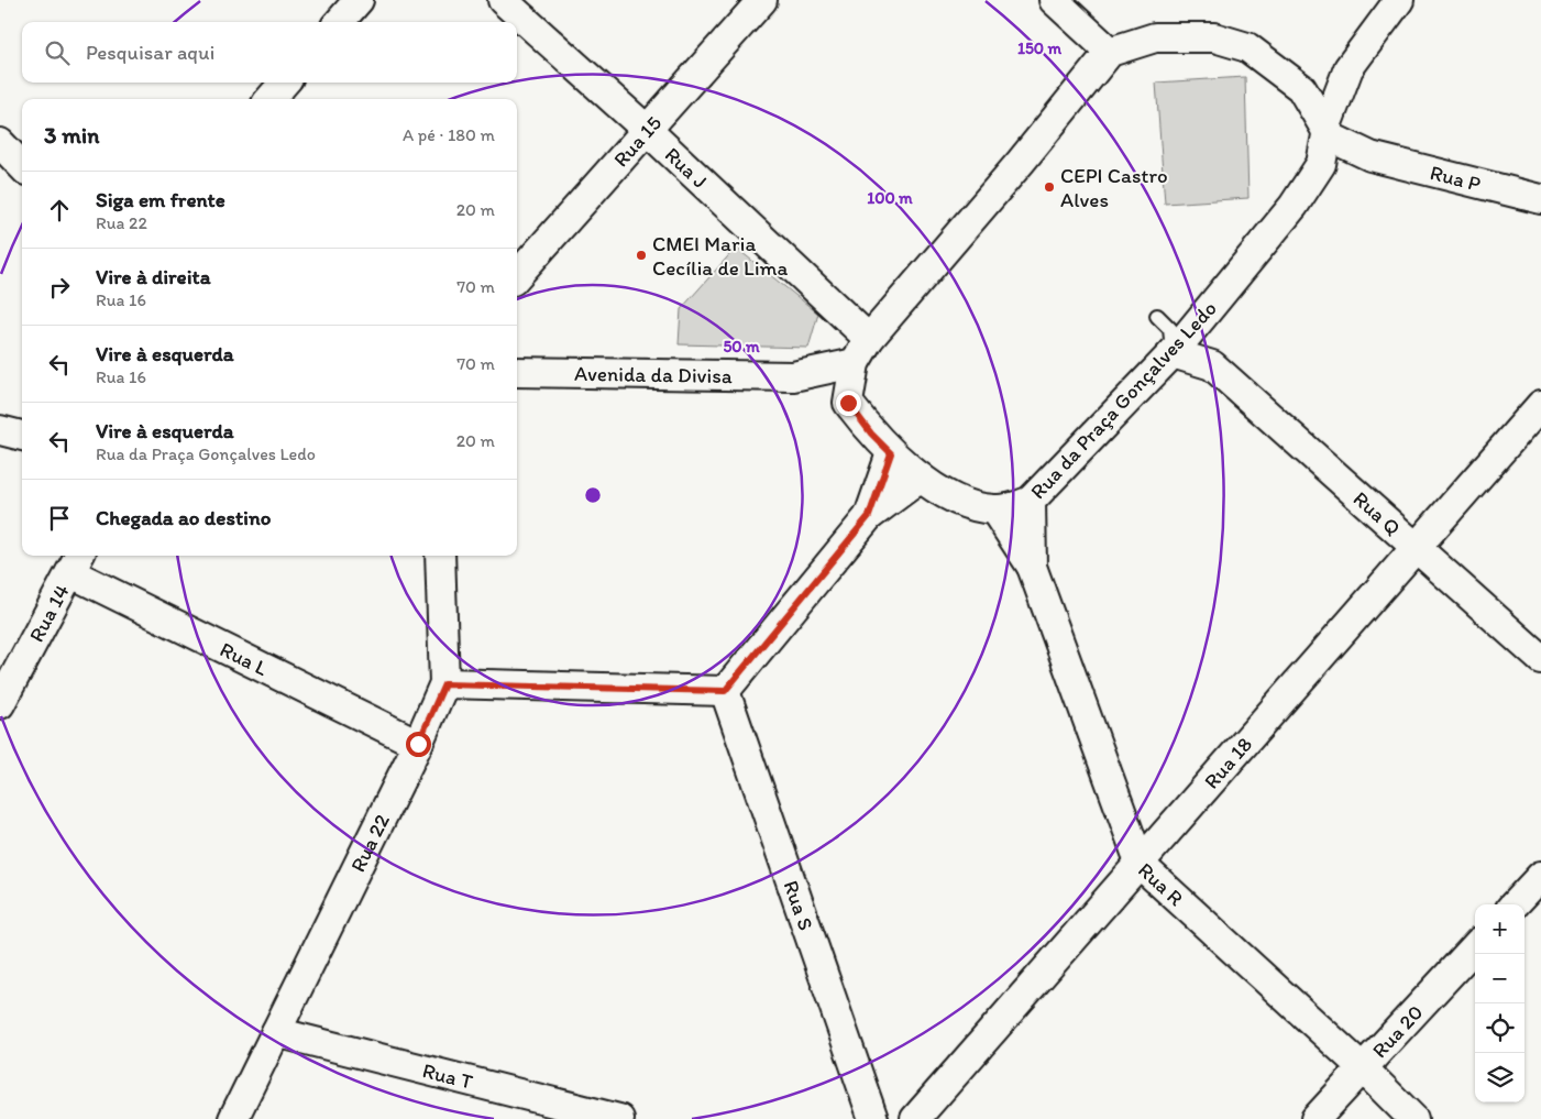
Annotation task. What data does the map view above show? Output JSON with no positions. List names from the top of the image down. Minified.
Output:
{"streets":{"street":["Rua 15","Rua J","Rua P","Avenida da Divisa","Rua da Praça Gonçalves Ledo","Rua Q","Rua 14","Rua L","Rua 18","Rua 22","Rua R","Rua S","Rua 20","Rua T"]},"crossings":[["Rua 15","Rua J"],["Rua P","Rua da Praça Gonçalves Ledo"],["Avenida da Divisa","Rua da Praça Gonçalves Ledo"],["Rua da Praça Gonçalves Ledo","Rua Q"],["Rua da Praça Gonçalves Ledo","Rua R"],["Rua Q","Rua 18"],["Rua 14","Rua L"],["Rua L","Rua 22"],["Rua 18","Rua R"],["Rua 22","Rua T"],["Rua R","Rua 20"]],"places":["CEPI Castro Alves","CMEI Maria Cecília de Lima"],"page":{"search":"Pesquisar aqui","heading":["3 min","A pé · 180 m"],"list":[["Siga em frente","Rua 22","20 m"],["Vire à direita","Rua 16","70 m"],["Vire à esquerda","Rua 16","70 m"],["Vire à esquerda","Rua da Praça Gonçalves Ledo","20 m"],"Chegada ao destino"],"map_buttons":["+","−"]},"rings":["150 m","100 m","50 m"]}
